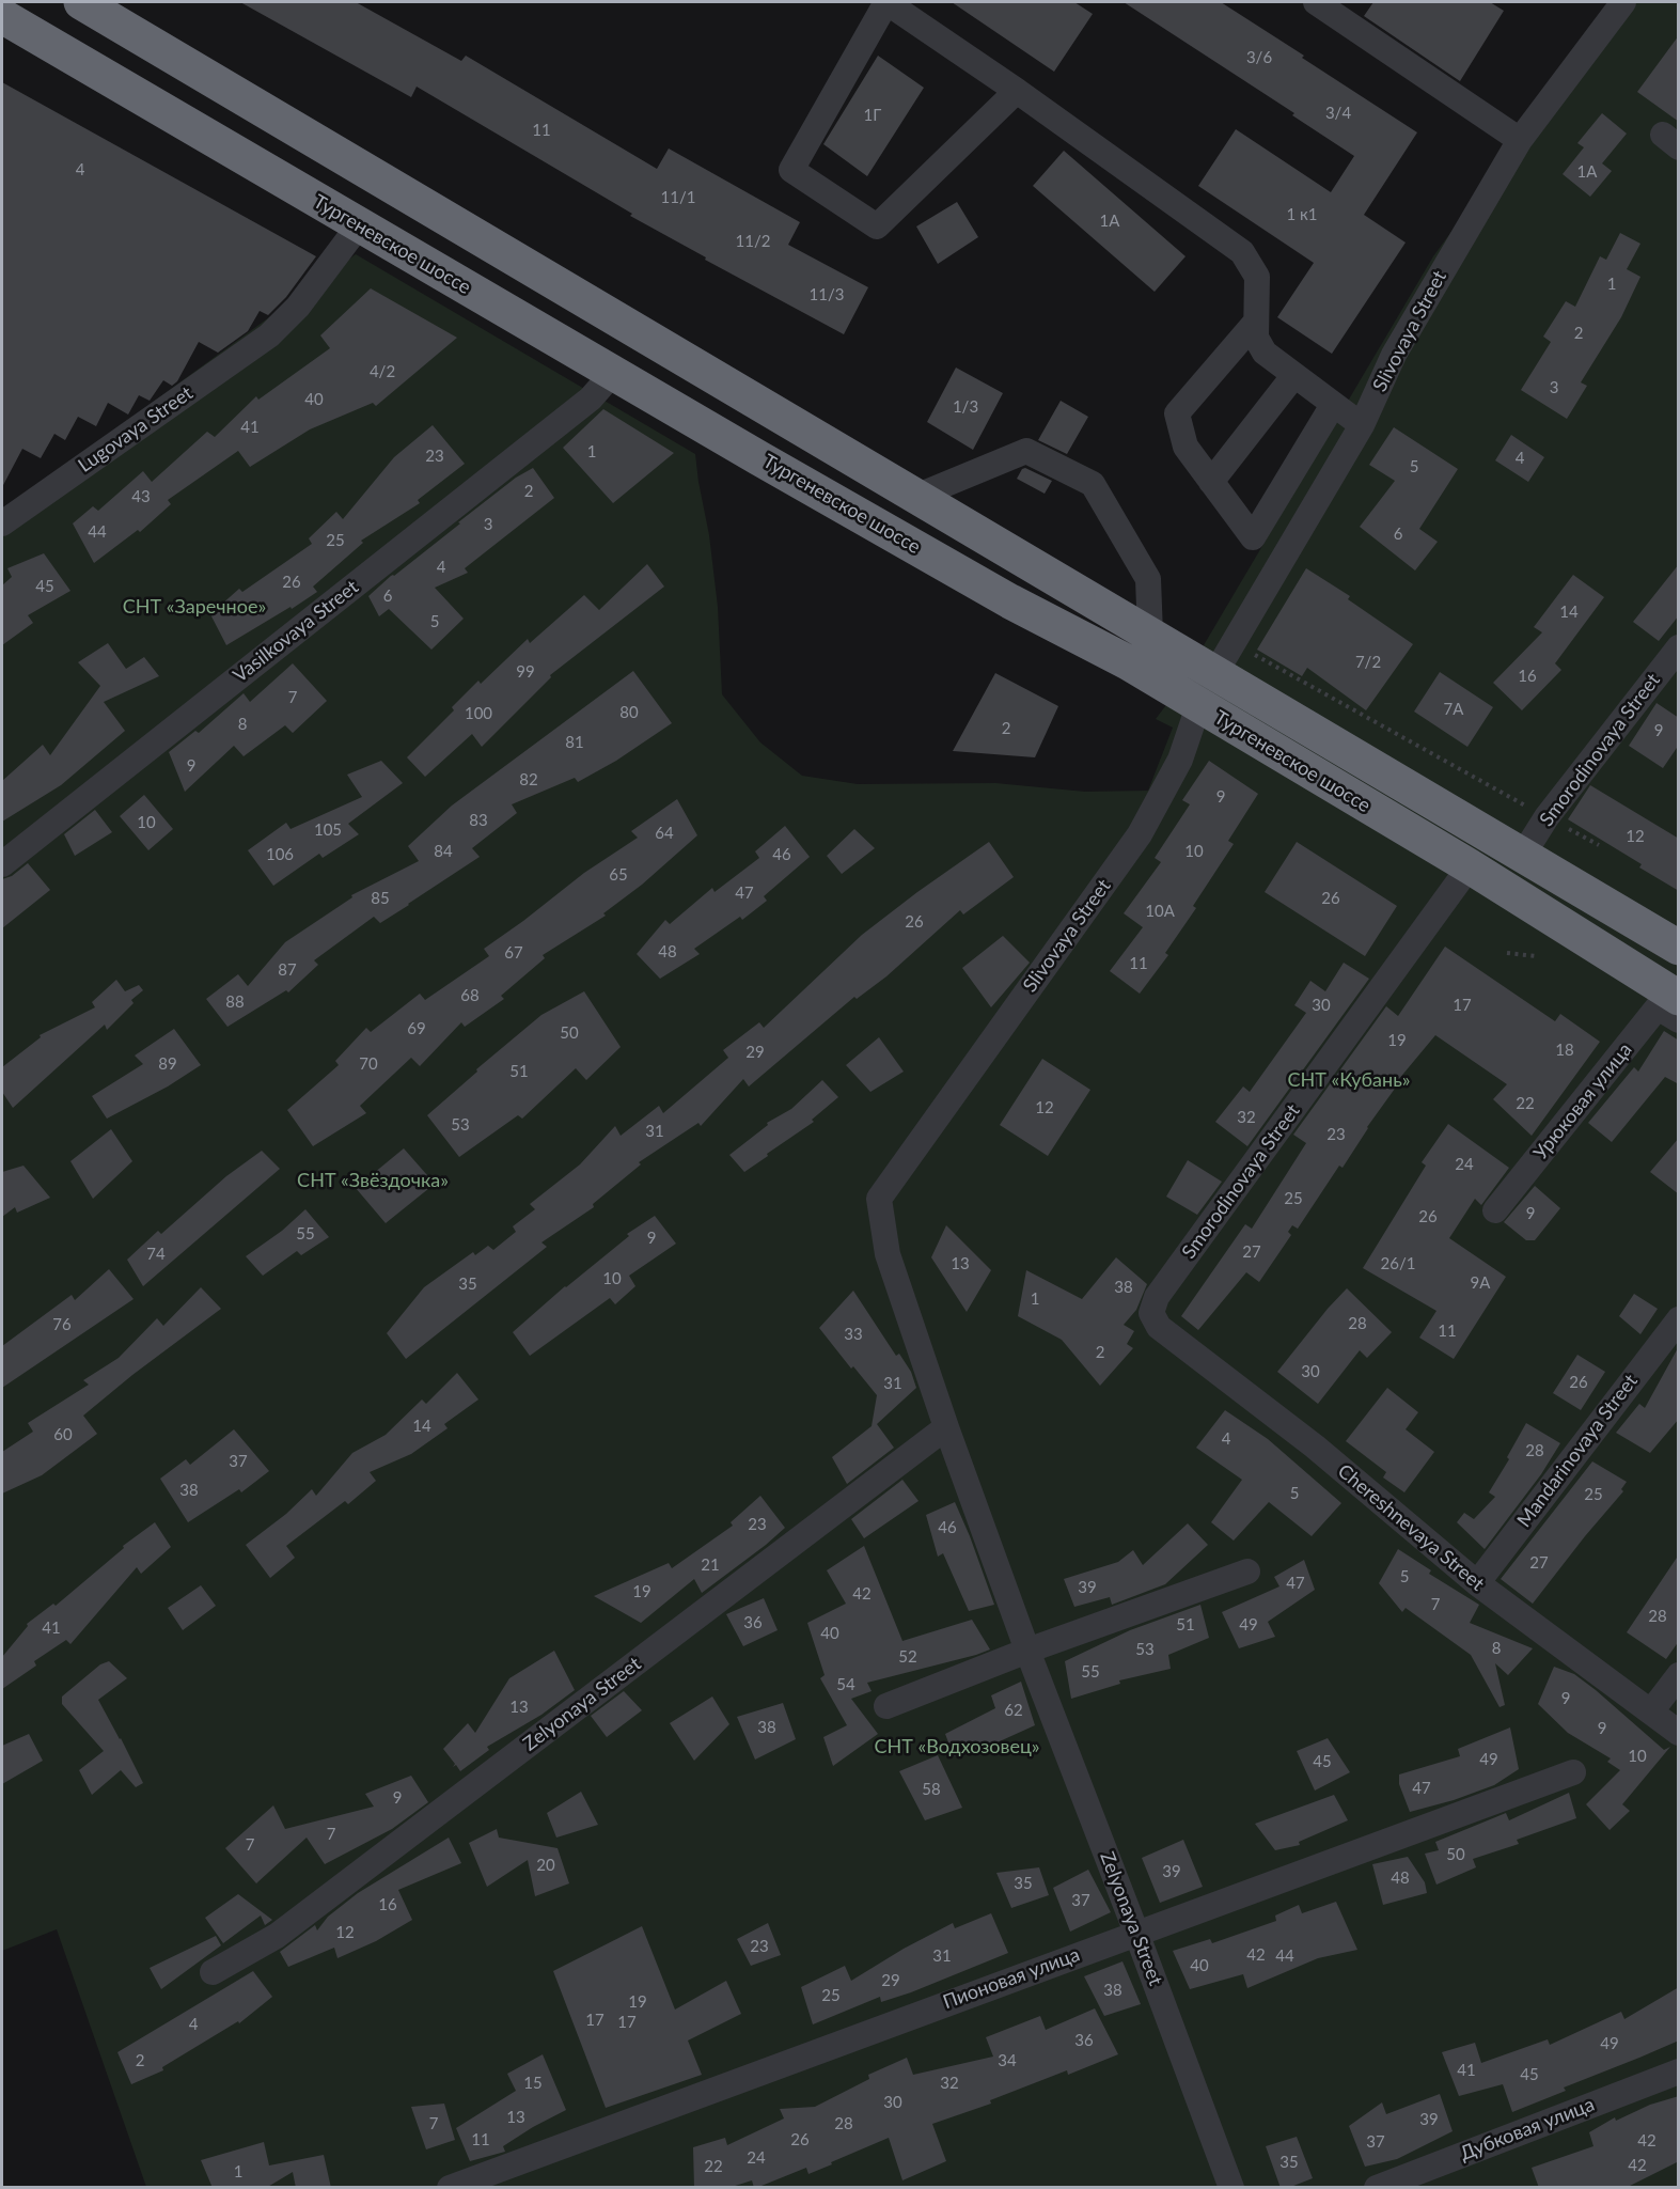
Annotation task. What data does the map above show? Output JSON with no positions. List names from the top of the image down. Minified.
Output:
{"streets":{"highway":["Тургеневское шоссе"],"street":["Slivovaya Street","Lugovaya Street","Vasilkovaya Street","Smorodinovaya Street","Урюковая улица","Mandarinovaya Street","Chereshnevaya Street","Zelyonaya Street","Пионовая улица","Дубковая улица"]},"crossings":[["Тургеневское шоссе","Slivovaya Street"],["Тургеневское шоссе","Lugovaya Street"],["Тургеневское шоссе","Vasilkovaya Street"],["Тургеневское шоссе","Smorodinovaya Street"],["Тургеневское шоссе","Урюковая улица"],["Slivovaya Street","Zelyonaya Street"],["Smorodinovaya Street","Chereshnevaya Street"],["Mandarinovaya Street","Chereshnevaya Street"],["Zelyonaya Street","Пионовая улица"]],"parks":["СНТ «Заречное»","СНТ «Кубань»","СНТ «Звёздочка»","СНТ «Водхозовец»"],"house_numbers":["3/6","3/4","1Г","11","4","1А","11/1","1 к1","1А","11/2","1","11/3","2","4/2","3","40","1/3","41","1","23","4","5","2","43","3","44","6","25","4","26","45","6","14","5","7/2","99","16","7","7А","80","100","8","2","9","81","9","82","9","83","10","105","64","12","84","10","106","46","65","47","85","26","10А","26","48","67","11","87","68","88","30","17","69","50","19","18","29","89","70","51","22","12","32","53","31","23","24","25","9","26","55","9","27","74","13","26/1","10","9А","35","38","1","28","76","11","33","2","30","26","31","14","60","4","28","37","38","5","25","23","46","27","21","5","47","39","19","42","7","28","36","51","49","41","40","8","53","52","55","54","9","13","62","38","9","10","49","45","47","58","9","7","7","50","20","39","48","35","37","16","12","23","42","31","44","40","29","38","25","19","17","17","4","36","49","2","34","41","45","15","32","30","13","39","7","28","11","26","42","37","24","35","42","22","1"]}
